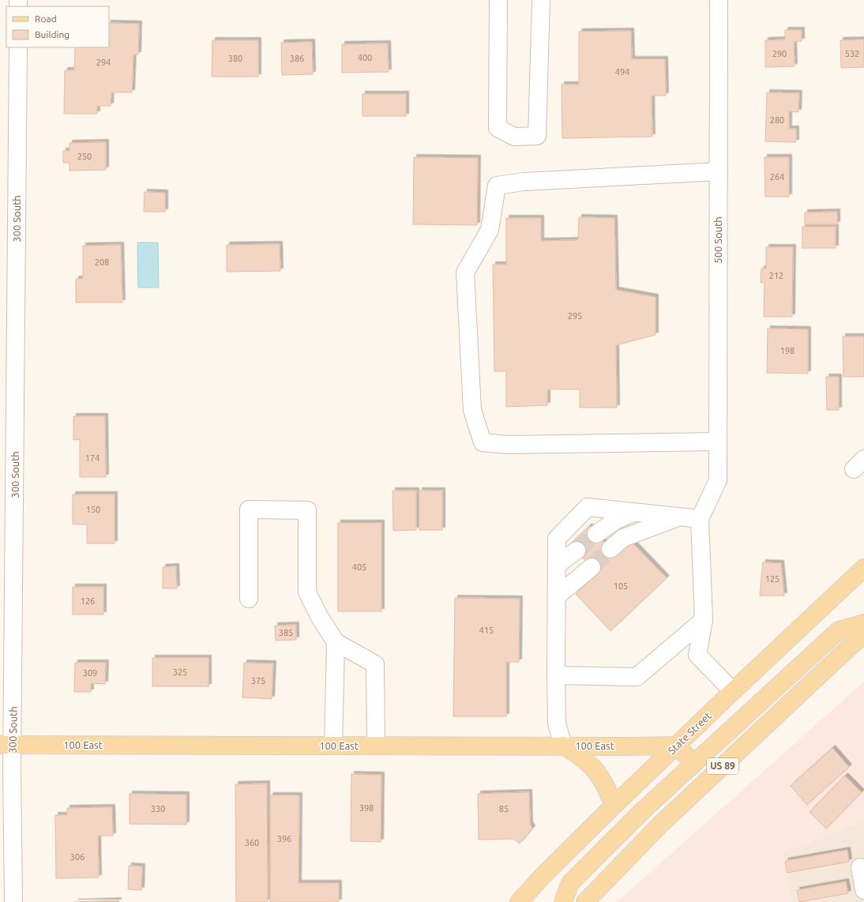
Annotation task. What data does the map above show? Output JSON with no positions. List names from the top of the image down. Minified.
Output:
{"streets":{"main road":["State Street","100 East","US 89"],"street":["300 South","500 South"]},"crossings":[["300 South","100 East"],["State Street","100 East"]],"house_numbers":["290","532","400","380","386","294","494","280","250","264","208","212","295","198","174","150","405","125","105","126","415","385","325","309","375","398","330","85","396","360","306"],"legend":["Road","Building"]}
